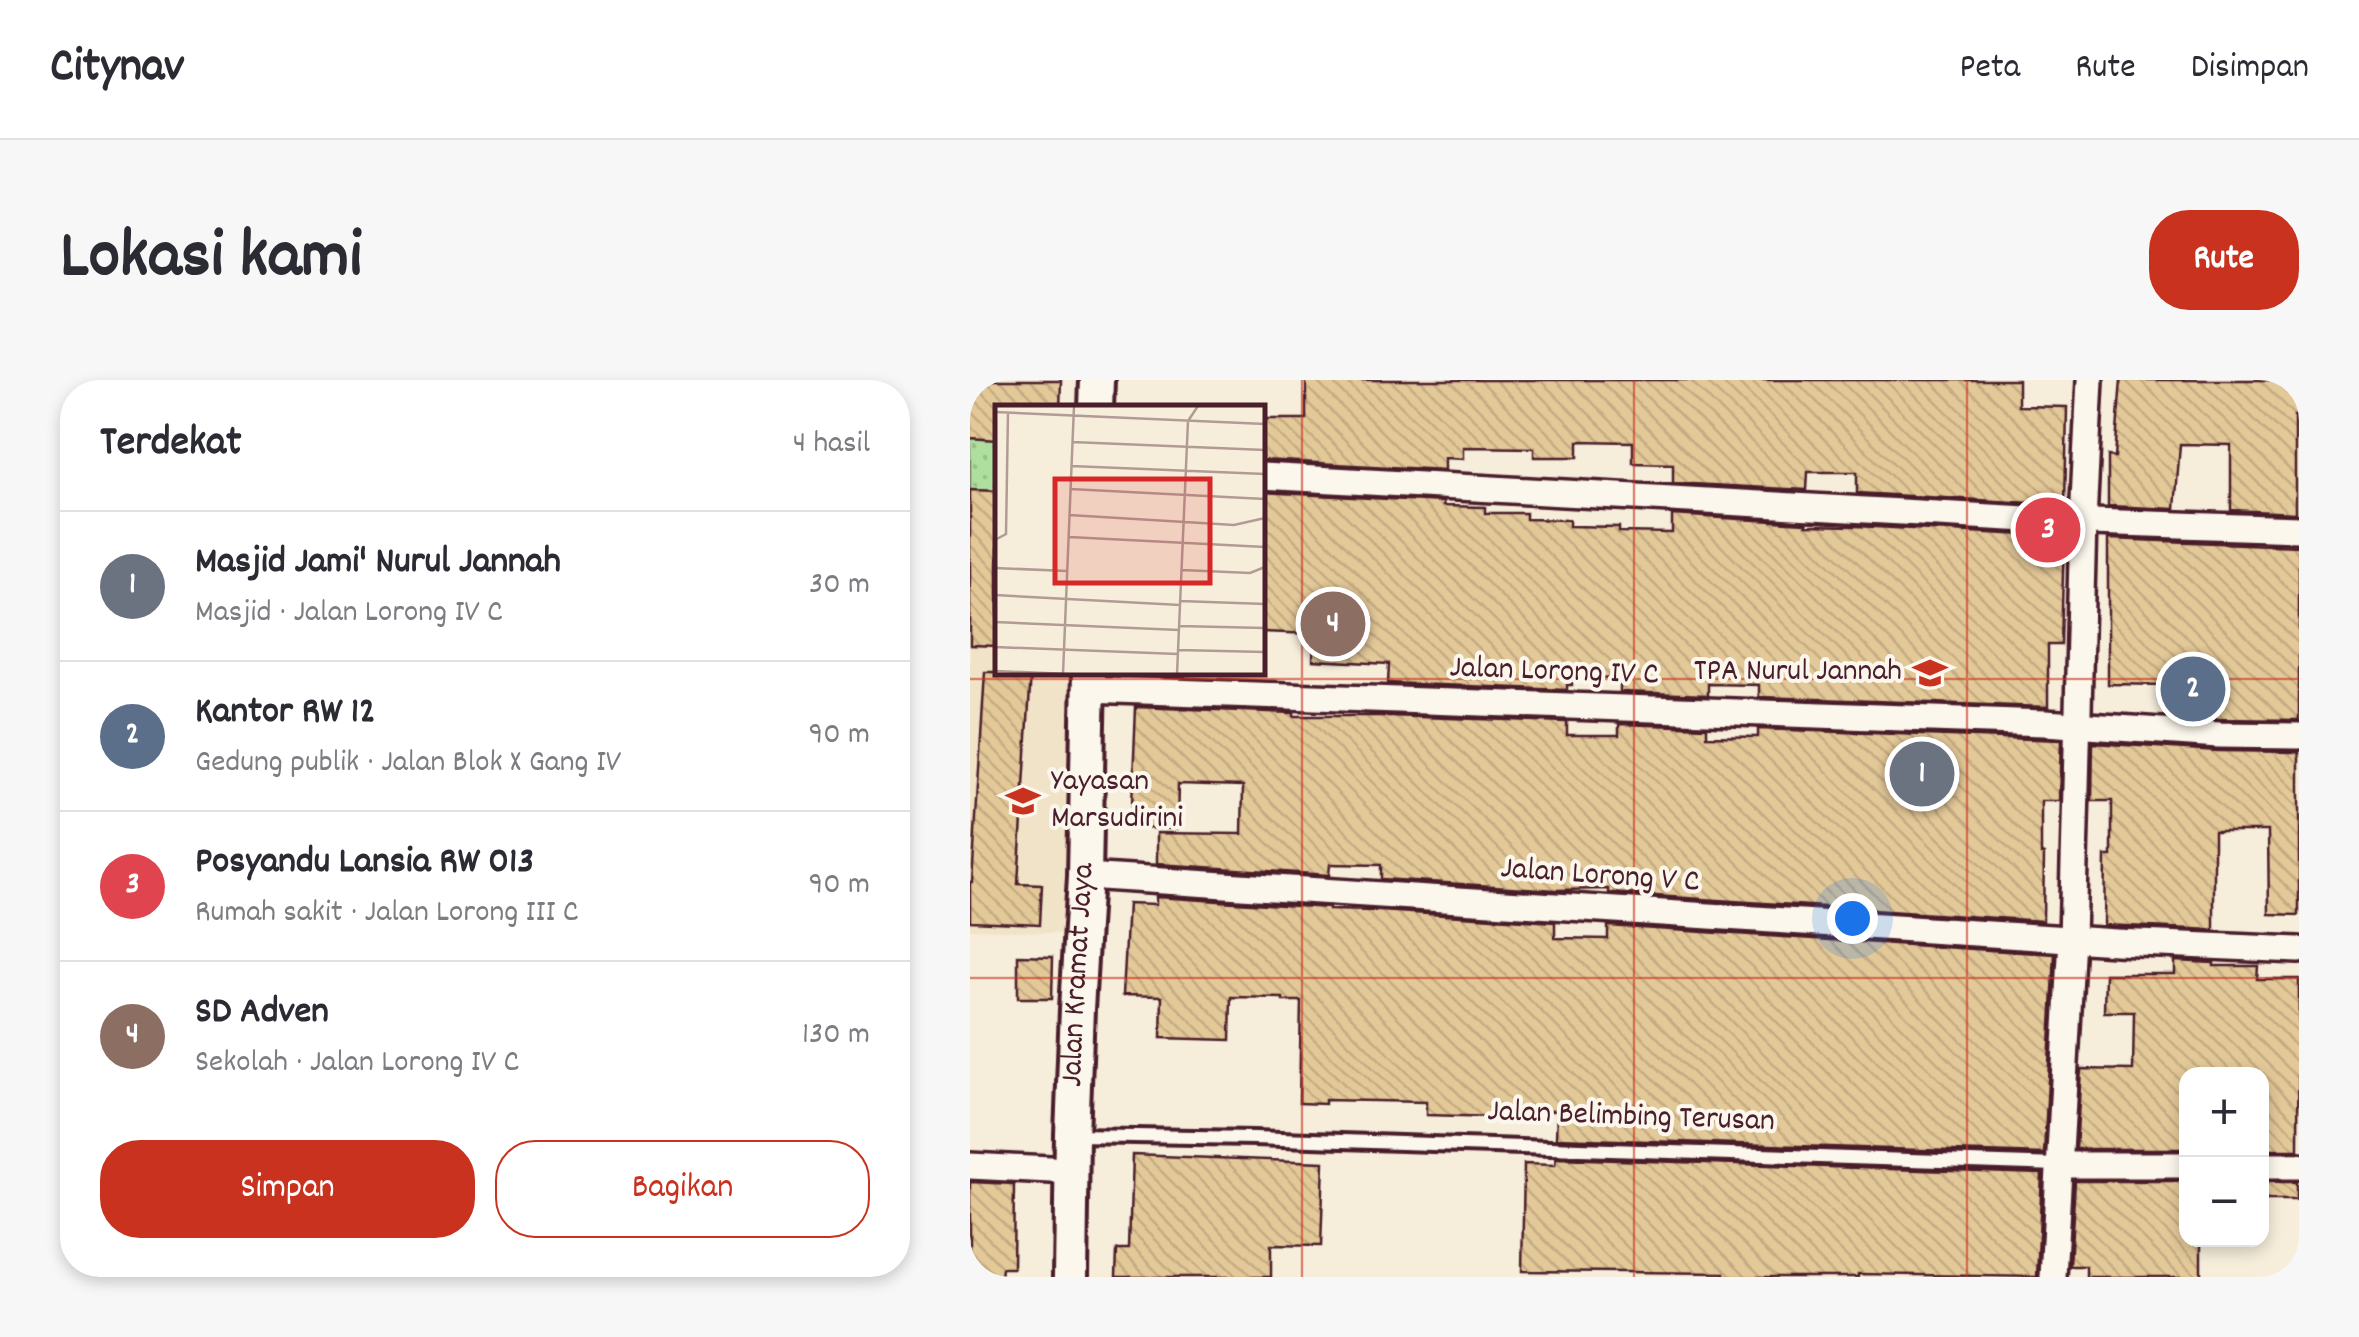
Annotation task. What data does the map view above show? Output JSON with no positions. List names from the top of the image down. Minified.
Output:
{"streets":{"street":["Jalan Lorong IV C","Jalan Lorong V C","Jalan Kramat Jaya","Jalan Belimbing Terusan"]},"crossings":[["Jalan Lorong IV C","Jalan Kramat Jaya"],["Jalan Lorong V C","Jalan Kramat Jaya"],["Jalan Kramat Jaya","Jalan Belimbing Terusan"]],"places":{"school or university":["TPA Nurul Jannah","Yayasan Marsudirini"]},"page":{"header":"Citynav","nav":["Peta","Rute","Disimpan"],"title":"Lokasi kami","buttons":["Rute",["Simpan","Bagikan"]],"heading":["Terdekat","4 hasil"],"pins":["3","4","2","1"],"list":[{"mark":"1","name":"Masjid Jami' Nurul Jannah","note":"Masjid · Jalan Lorong IV C","value":"30 m"},{"mark":"2","name":"Kantor RW 12","note":"Gedung publik · Jalan Blok X Gang IV","value":"90 m"},{"mark":"3","name":"Posyandu Lansia RW 013","note":"Rumah sakit · Jalan Lorong III C","value":"90 m"},{"mark":"4","name":"SD Adven","note":"Sekolah · Jalan Lorong IV C","value":"130 m"}],"map_buttons":["+","−"]}}
